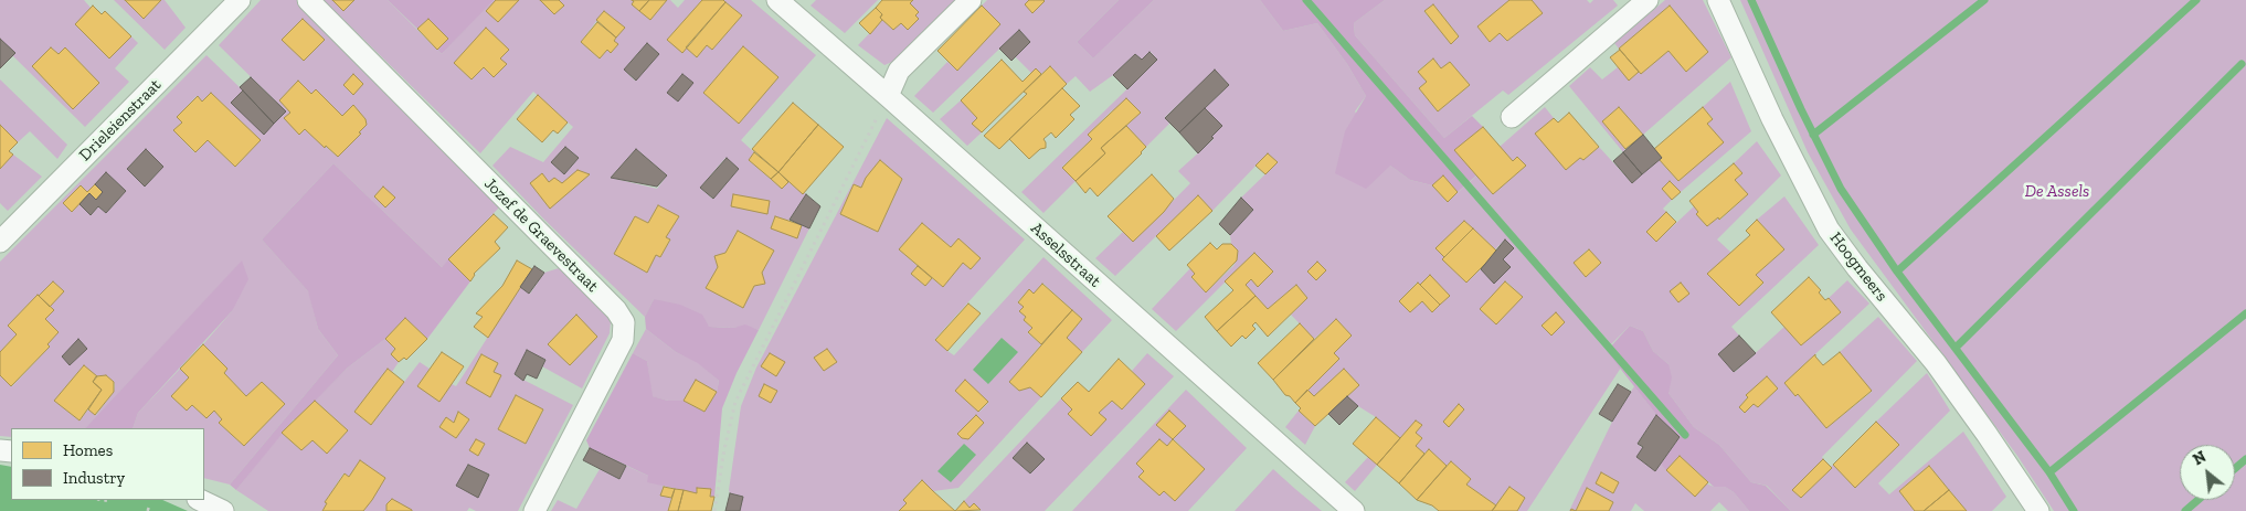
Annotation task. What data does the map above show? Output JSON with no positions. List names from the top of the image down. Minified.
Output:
{"streets":{"street":["Drieleienstraat","Jozef de Graevestraat","Asselsstraat","Hoogmeers"]},"parks":["De Assels"],"legend":["Homes","Industry"],"north":"top left"}
